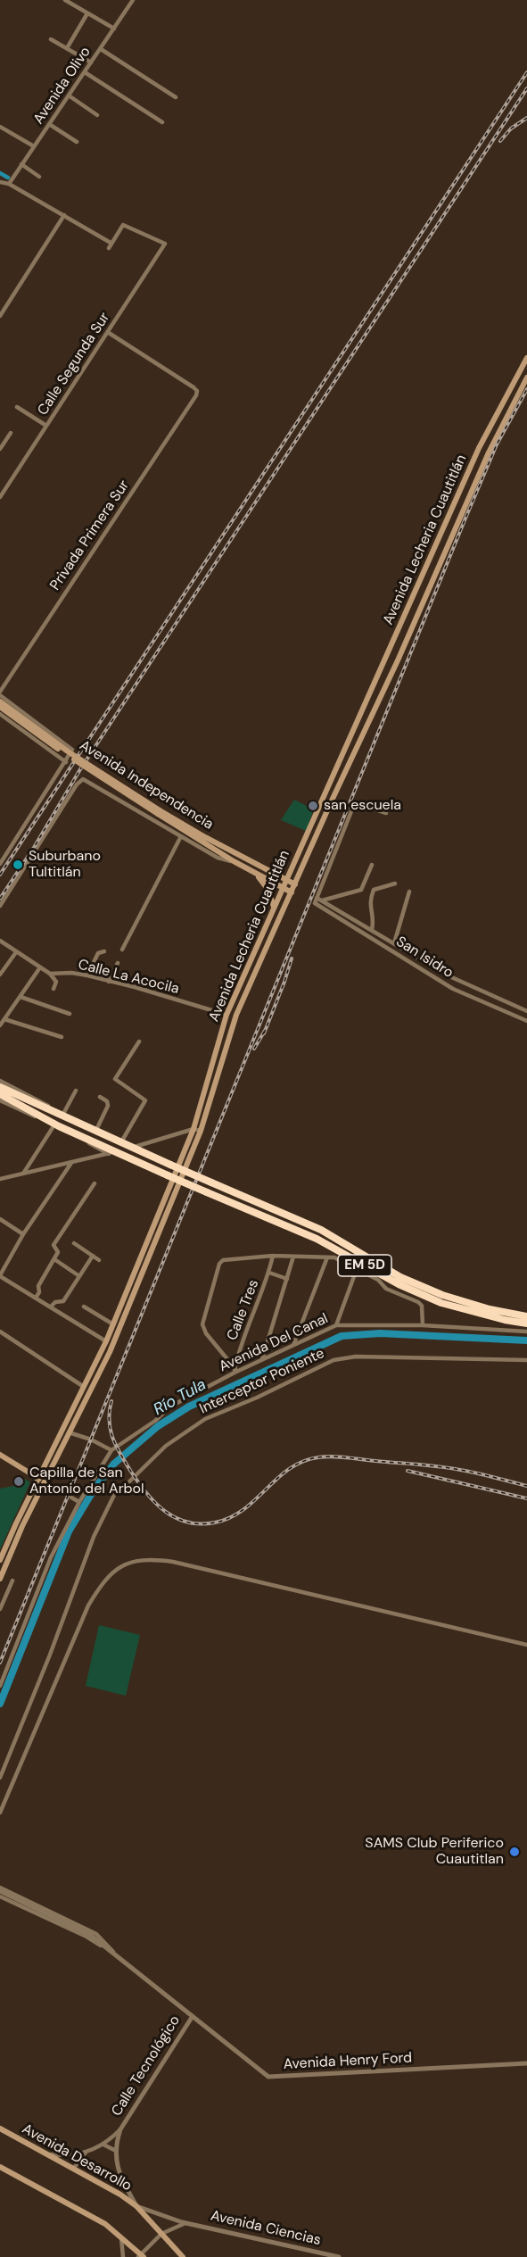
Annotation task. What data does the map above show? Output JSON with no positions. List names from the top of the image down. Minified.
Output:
{"streets":{"highway":["EM 5D"],"main road":["Avenida Lecheria Cuautitlán","Avenida Independencia","Avenida Desarrollo"],"street":["Avenida Olivo","Calle Segunda Sur","Privada Primera Sur","San Isidro","Calle La Acocila","Calle Tres","Avenida Del Canal","Interceptor Poniente","Avenida Henry Ford","Calle Tecnológico","Avenida Ciencias"]},"crossings":[["Calle Segunda Sur","Privada Primera Sur"],["Avenida Lecheria Cuautitlán","Avenida Independencia"],["Avenida Lecheria Cuautitlán","Calle La Acocila"],["Calle Tres","Avenida Del Canal"],["Avenida Henry Ford","Calle Tecnológico"],["Calle Tecnológico","Avenida Desarrollo"],["Calle Tecnológico","Avenida Ciencias"],["Avenida Desarrollo","Avenida Ciencias"]],"water":["Río Tula"],"places":["san escuela","Suburbano Tultitlán","Capilla de San Antonio del Arbol","SAMS Club Periferico Cuautitlan"]}
